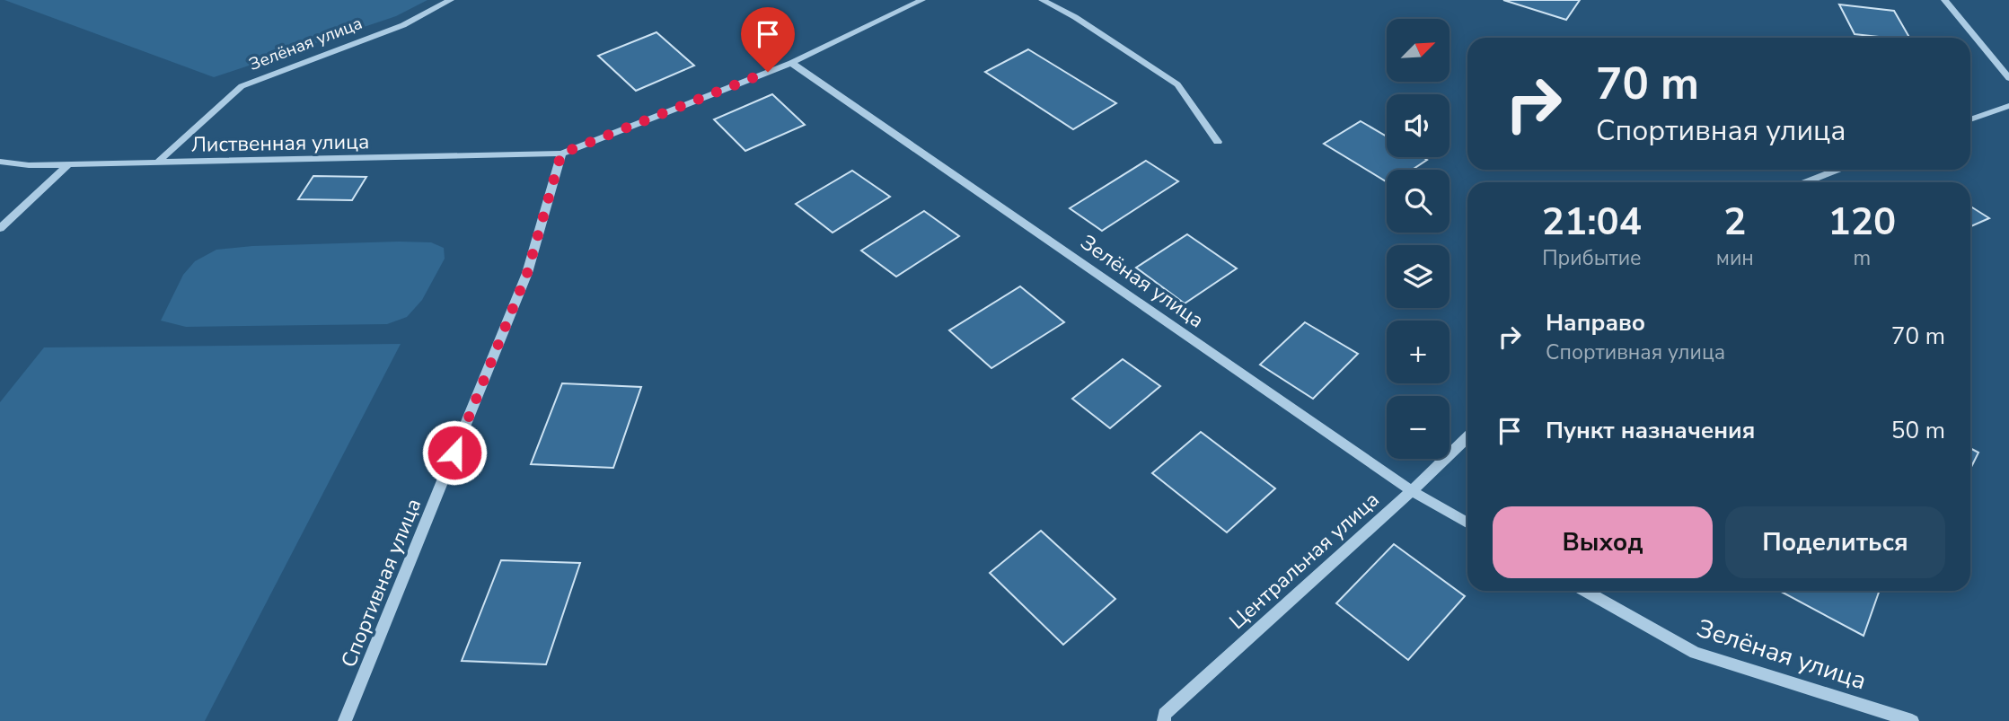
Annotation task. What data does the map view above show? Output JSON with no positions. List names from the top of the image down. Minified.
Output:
{"streets":{"street":["Зелёная улица","Лиственная улица","Центральная улица","Спортивная улица"]},"crossings":[["Зелёная улица","Лиственная улица"],["Зелёная улица","Центральная улица"],["Лиственная улица","Спортивная улица"]],"north":"top right","page":{"map_buttons":["+","−"],"turn":["70 m","Спортивная улица"],"eta":["21:04","Прибытие","2","мин","120","m"],"list":[{"name":"Направо","note":"Спортивная улица","value":"70 m"},{"name":"Пункт назначения","value":"50 m"}],"buttons":["Выход","Поделиться"]}}
